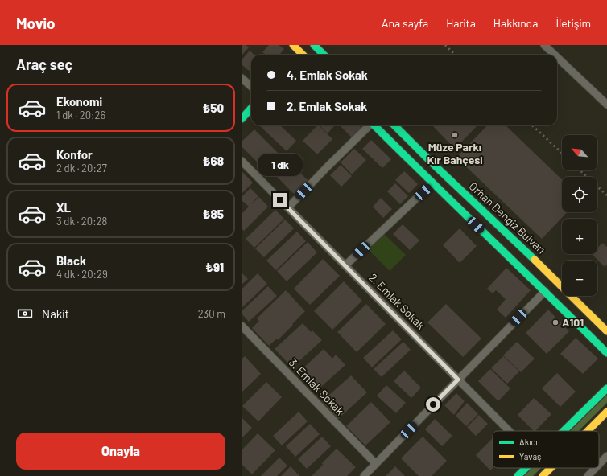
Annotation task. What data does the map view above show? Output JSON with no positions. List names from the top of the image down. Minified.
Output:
{"streets":{"main road":["Orhan Dengiz Bulvarı"],"street":["2. Emlak Sokak","3. Emlak Sokak"]},"places":["Müze Parkı Kır Bahçesi","A101"],"legend":["Akıcı","Yavaş"],"north":"top left","page":{"header":"Movio","nav":["Ana sayfa","Harita","Hakkında","İletişim"],"heading":"Araç seç","banner":["4. Emlak Sokak","2. Emlak Sokak"],"list":[{"name":"Ekonomi","note":"1 dk · 20:26","value":"₺50"},{"name":"Konfor","note":"2 dk · 20:27","value":"₺68"},{"name":"XL","note":"3 dk · 20:28","value":"₺85"},{"name":"Black","note":"4 dk · 20:29","value":"₺91"}],"map_buttons":["+","−"],"bubble":"1 dk","pay":["Nakit","230 m"],"buttons":"Onayla"}}
